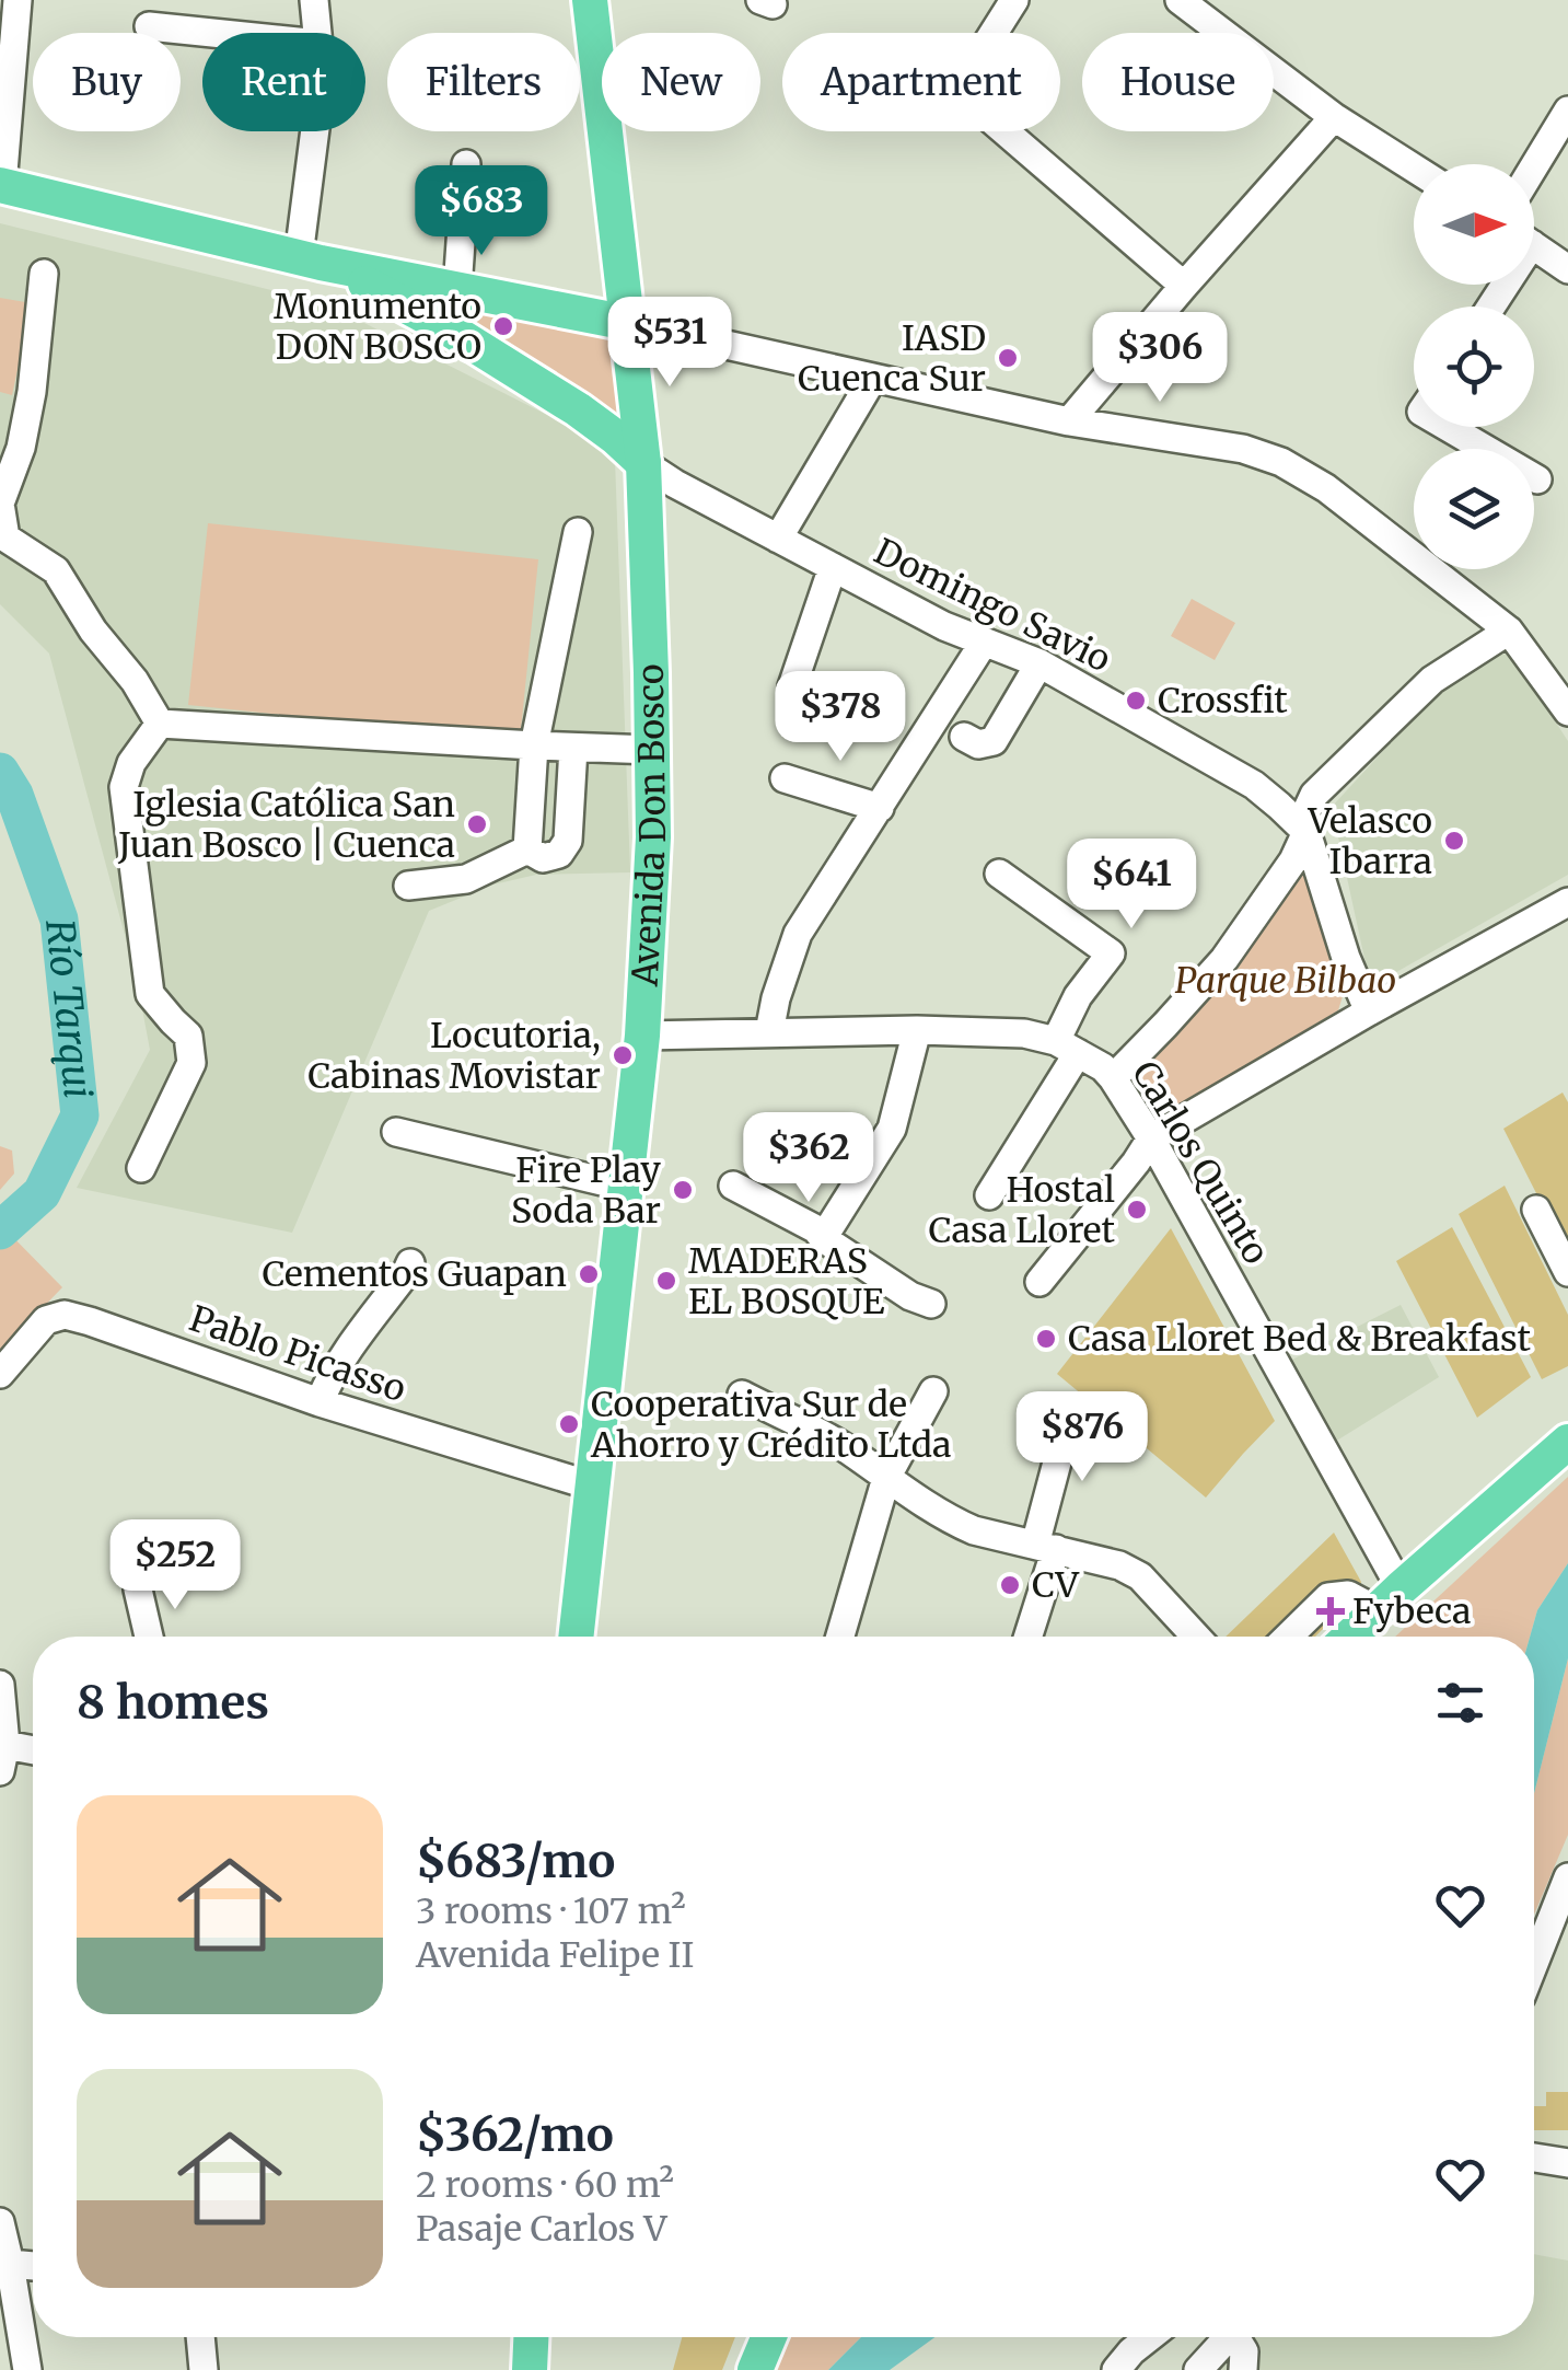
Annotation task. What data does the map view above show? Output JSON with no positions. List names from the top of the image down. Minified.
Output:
{"streets":{"main road":["Avenida Don Bosco"],"street":["Domingo Savio","Carlos Quinto","Pablo Picasso"]},"crossings":[["Domingo Savio","Avenida Don Bosco"],["Avenida Don Bosco","Carlos Quinto"],["Avenida Don Bosco","Pablo Picasso"]],"water":["Río Tarqui"],"parks":["Parque Bilbao"],"places":{"other":["Monumento DON BOSCO","IASD Cuenca Sur","Crossfit","Iglesia Católica San Juan Bosco | Cuenca","Velasco Ibarra","Locutoria, Cabinas Movistar","Fire Play Soda Bar","Hostal Casa Lloret","Cementos Guapan","MADERAS EL BOSQUE","Casa Lloret Bed & Breakfast","Cooperativa Sur de Ahorro y Crédito Ltda","CV"],"health":["Fybeca"]},"north":"right","page":{"chip":["Buy","Rent","Filters","New","Apartment","House"],"price":["$683","$531","$306","$378","$641","$362","$876","$252"],"heading":"8 homes","list":[{"name":"$683/mo","note":"3 rooms · 107 m² · Avenida Felipe II"},{"name":"$362/mo","note":"2 rooms · 60 m² · Pasaje Carlos V"}]}}
